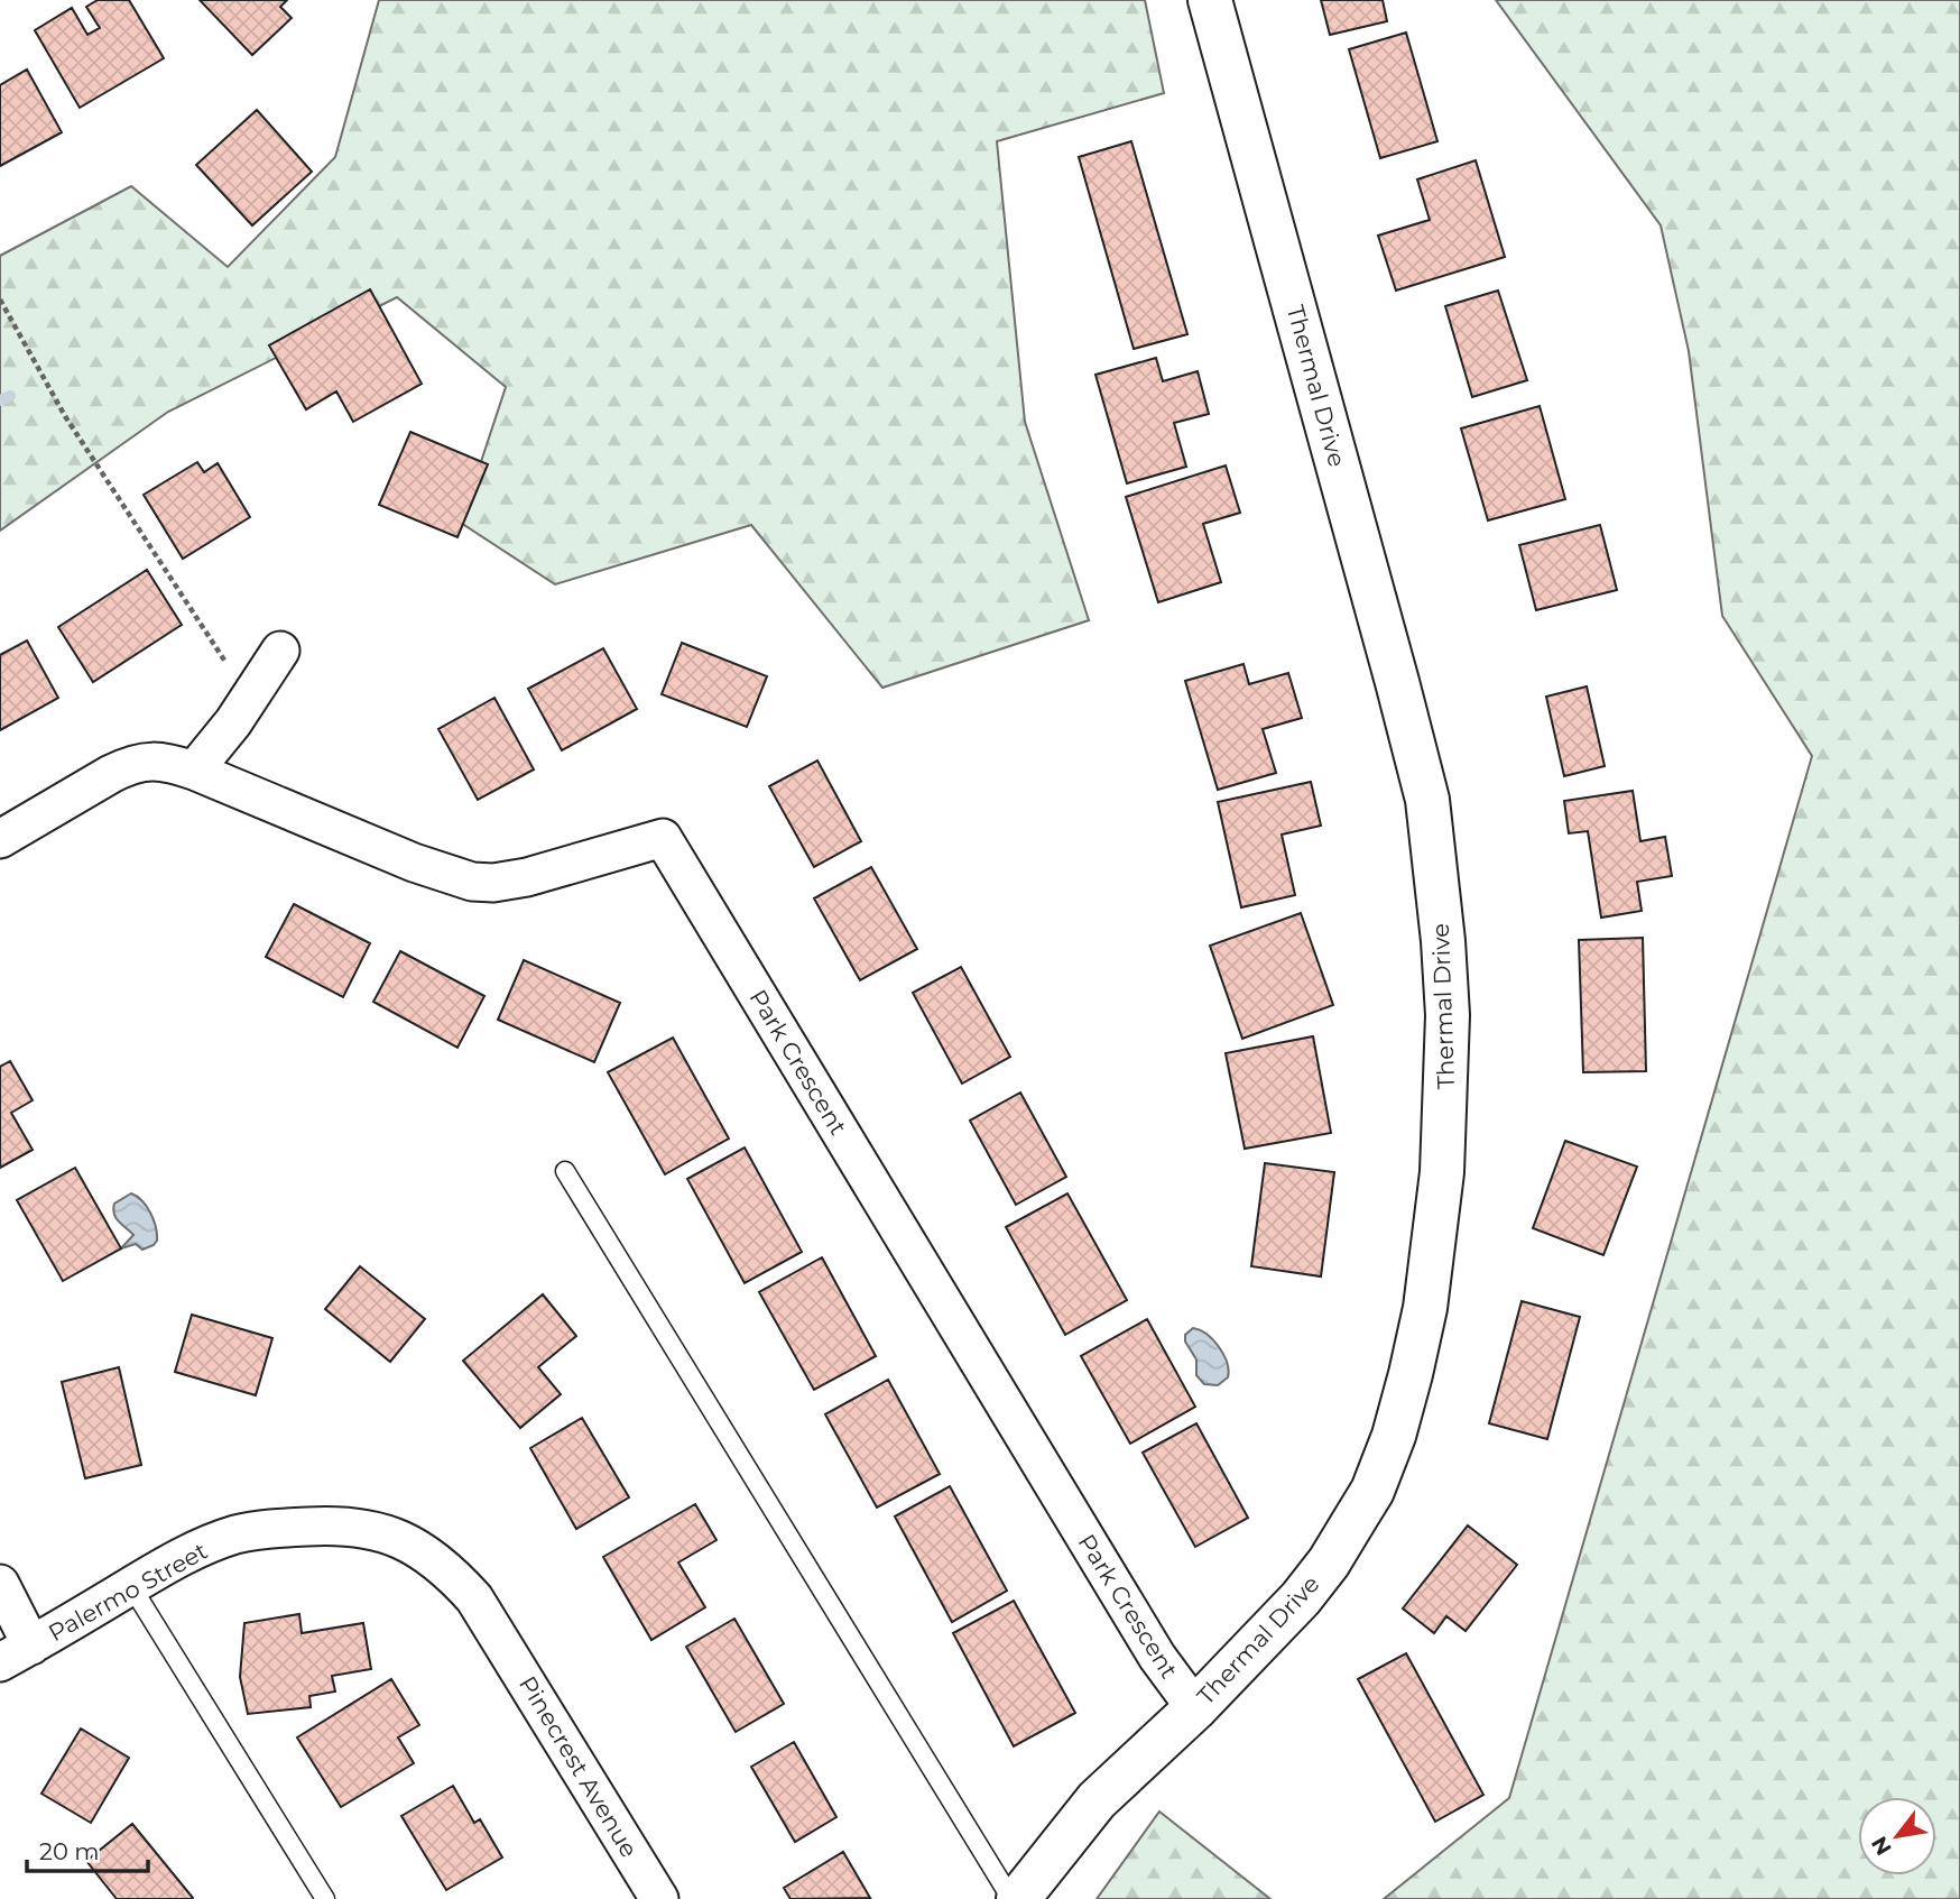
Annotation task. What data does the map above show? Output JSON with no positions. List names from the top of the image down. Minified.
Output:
{"streets":{"street":["Thermal Drive","Park Crescent","Palermo Street","Pinecrest Avenue"]},"crossings":[["Thermal Drive","Park Crescent"],["Palermo Street","Pinecrest Avenue"]],"scale_bar":"20 m","north":"bottom left"}
